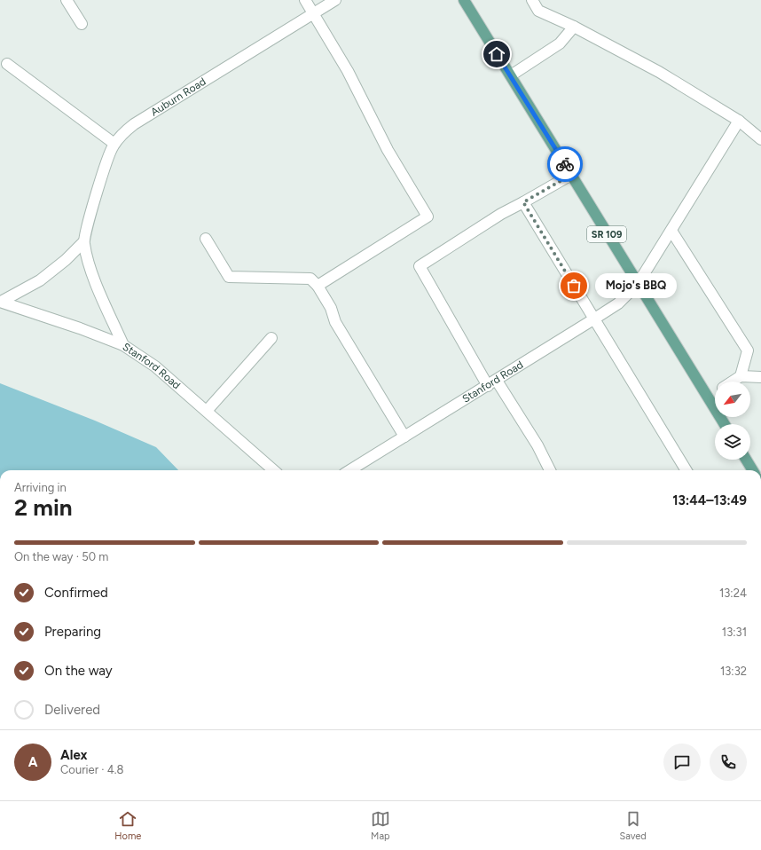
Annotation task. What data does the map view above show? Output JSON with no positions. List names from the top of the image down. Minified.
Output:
{"streets":{"main road":["SR 109"],"street":["Auburn Road","Stanford Road"]},"crossings":[["Auburn Road","Stanford Road"],["SR 109","Stanford Road"]],"places":["Mojo's BBQ"],"north":"bottom left","page":{"bubble":"Mojo's BBQ","heading":["2 min","Arriving in","13:44–13:49"],"panel":["Alex","Courier · 4.8"],"bar":"On the way · 50 m","list":[["Confirmed","13:24"],["Preparing","13:31"],["On the way","13:32"],"Delivered"],"round":"A","tabs":["Home","Map","Saved"]}}
